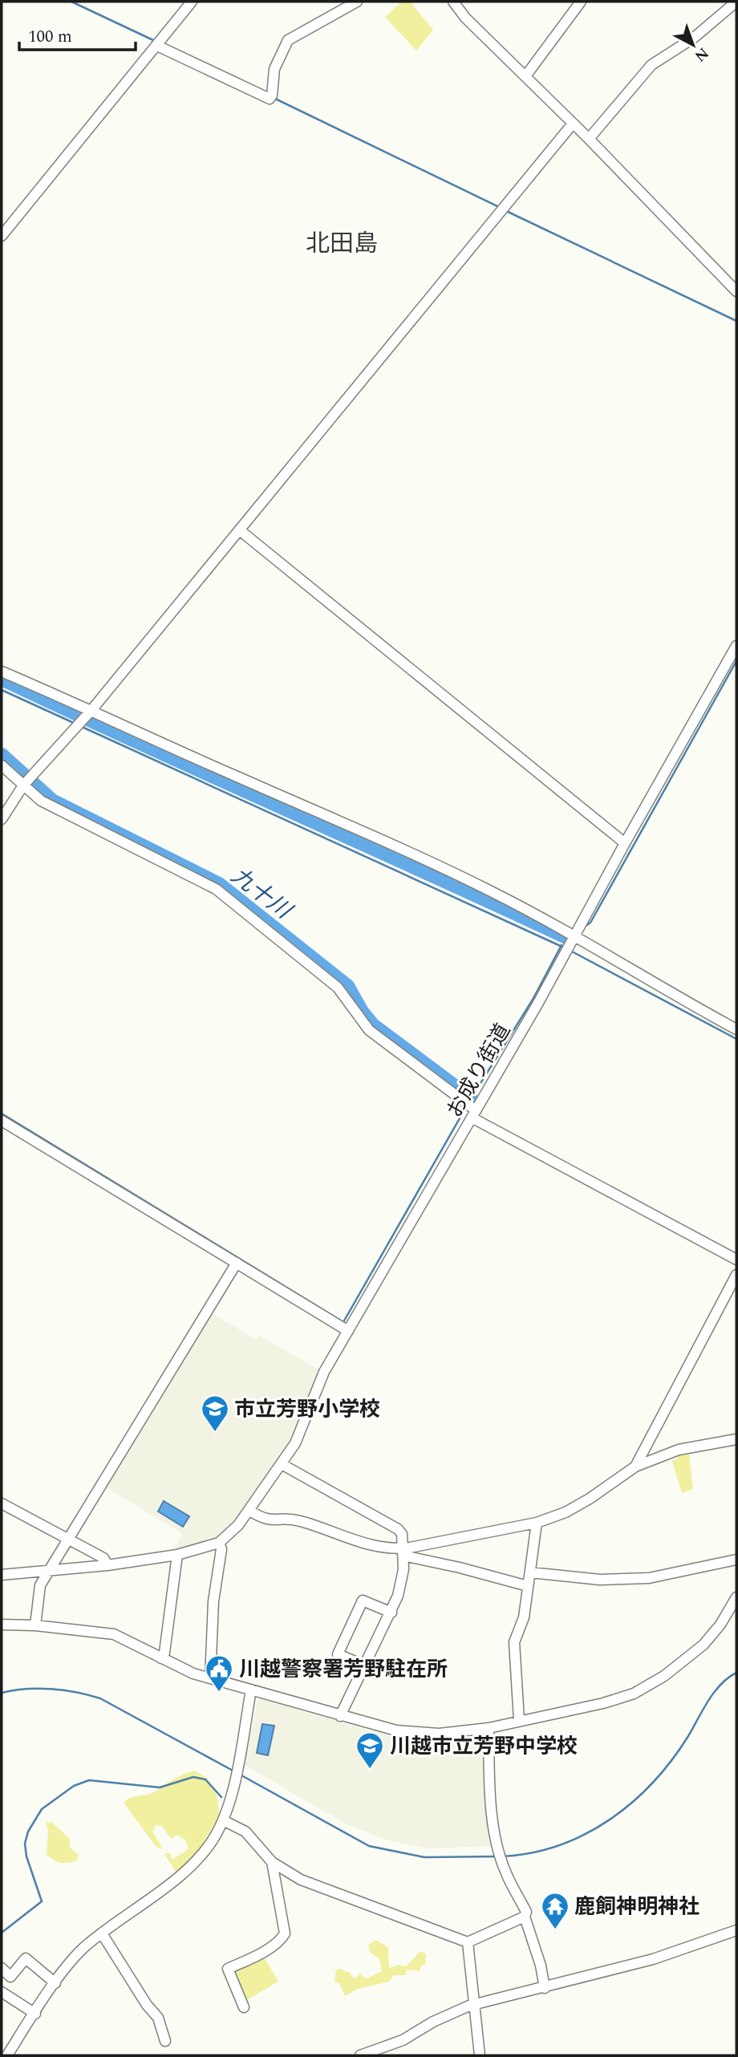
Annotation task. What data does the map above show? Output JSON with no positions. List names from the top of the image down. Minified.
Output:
{"streets":{"street":["お成り街道"]},"districts":["北田島"],"water":["九十川"],"places":{"school or university":["市立芳野小学校","川越市立芳野中学校"],"public building":["川越警察署芳野駐在所"],"temple":["鹿飼神明神社"]},"scale_bar":"100 m","north":"bottom right"}
